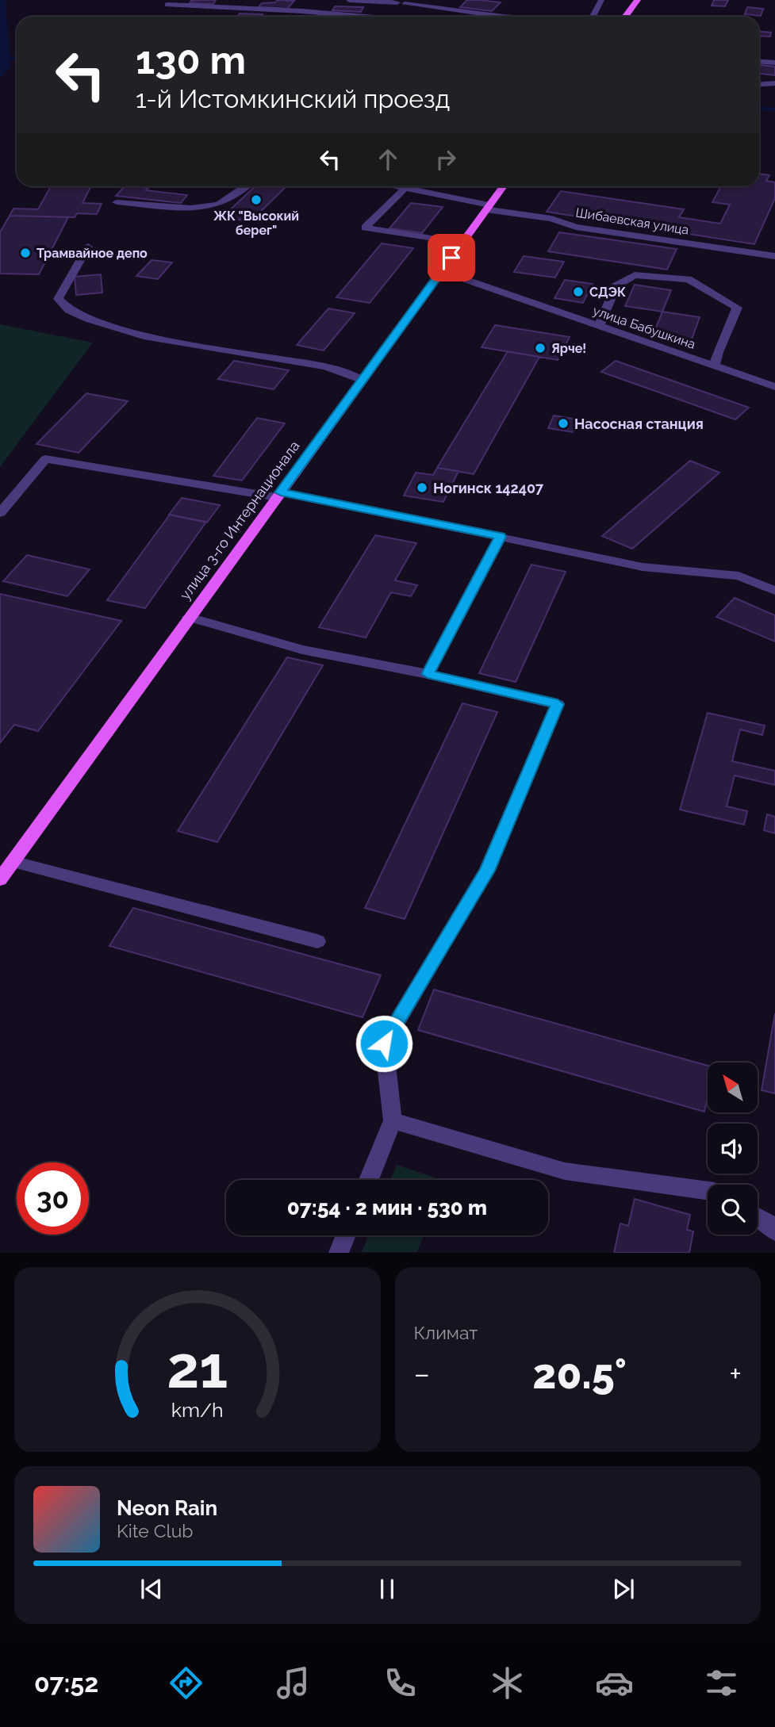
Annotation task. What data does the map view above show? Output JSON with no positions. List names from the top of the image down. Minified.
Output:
{"streets":{"main road":["улица 3-го Интернационала"],"street":["Шибаевская улица","улица Бабушкина"]},"crossings":[["Шибаевская улица","улица 3-го Интернационала"],["улица Бабушкина","улица 3-го Интернационала"]],"places":["ЖК \"Высокий берег\"","Трамвайное депо","СДЭК","Ярче!","Насосная станция","Ногинск 142407"],"north":"top left","page":{"turn":["130 m","1-й Истомкинский проезд"],"limit":"30","trip":"07:54 · 2 мин · 530 m","tile":"Климат","heat":["−","20.5°","+"],"song":["Neon Rain","Kite Club"],"tabs":"07:52","gauge":["21","km/h"]}}
